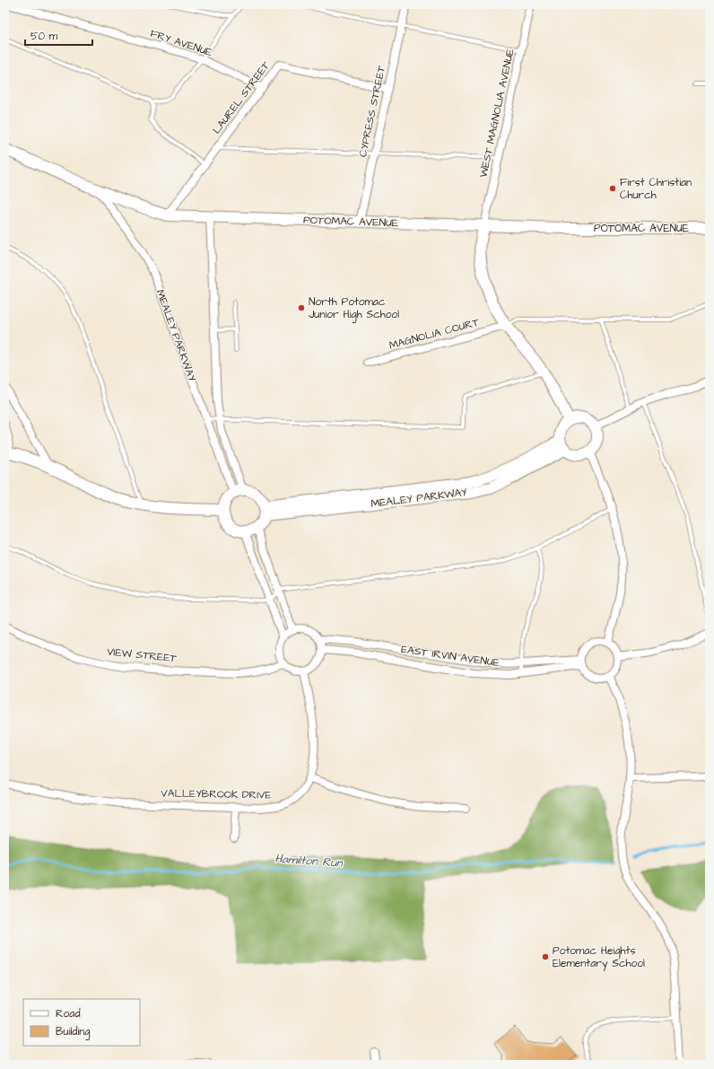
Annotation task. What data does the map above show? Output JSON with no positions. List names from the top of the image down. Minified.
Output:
{"streets":{"street":["FRY AVENUE","LAUREL STREET","CYPRESS STREET","WEST MAGNOLIA AVENUE","POTOMAC AVENUE","MAGNOLIA COURT","MEALEY PARKWAY","VIEW STREET","EAST IRVIN AVENUE","VALLEYBROOK DRIVE"]},"crossings":[["FRY AVENUE","LAUREL STREET"],["LAUREL STREET","CYPRESS STREET"],["LAUREL STREET","POTOMAC AVENUE"],["CYPRESS STREET","POTOMAC AVENUE"],["WEST MAGNOLIA AVENUE","POTOMAC AVENUE"],["POTOMAC AVENUE","MEALEY PARKWAY"],["VIEW STREET","EAST IRVIN AVENUE"],["VIEW STREET","VALLEYBROOK DRIVE"],["EAST IRVIN AVENUE","VALLEYBROOK DRIVE"]],"water":["Hamilton Run"],"places":["First Christian Church","North Potomac Junior High School","Potomac Heights Elementary School"],"legend":["Road","Building"],"scale_bar":"50 m"}
